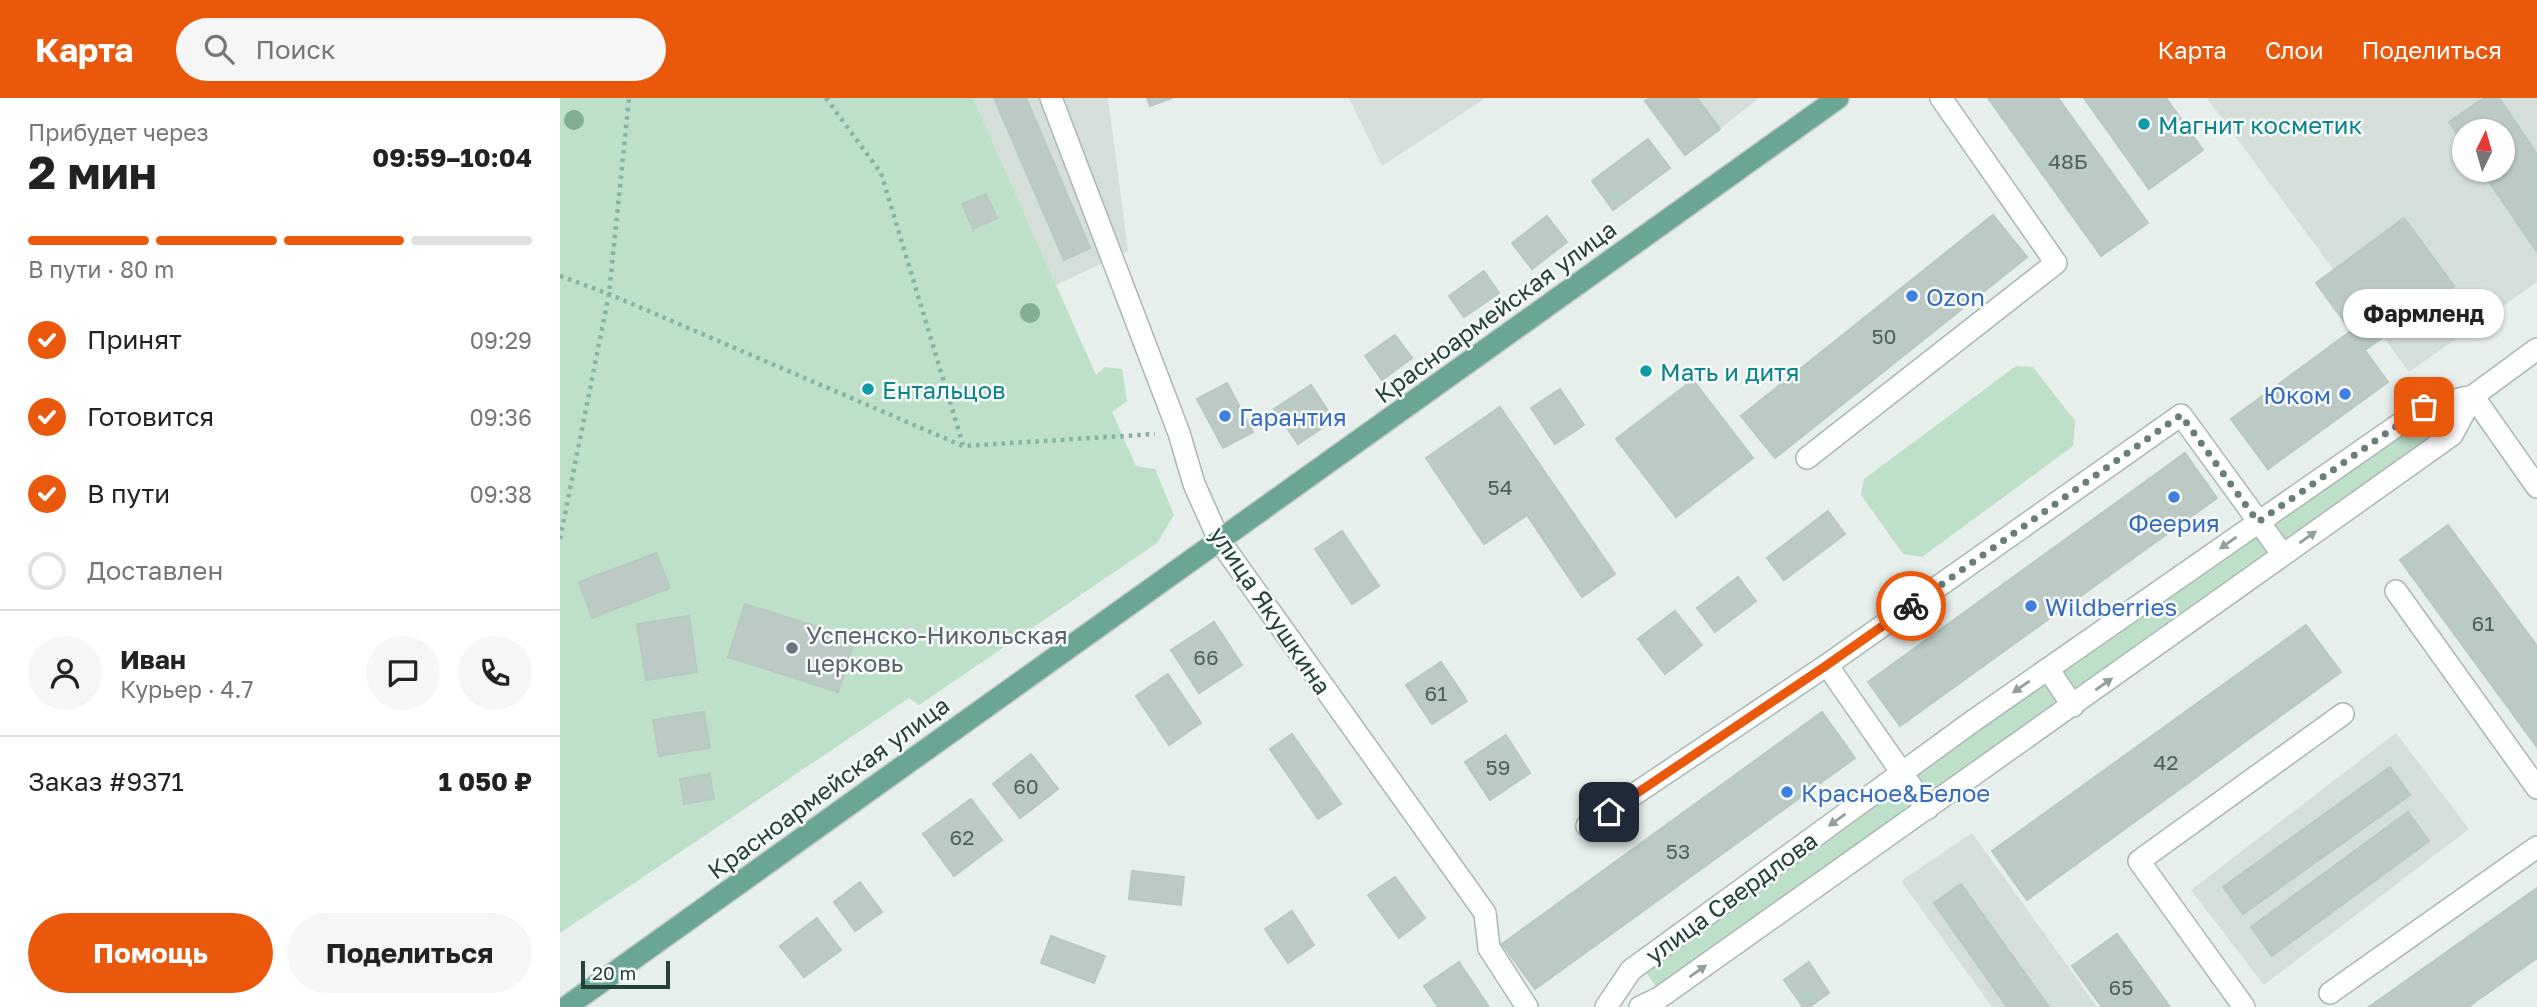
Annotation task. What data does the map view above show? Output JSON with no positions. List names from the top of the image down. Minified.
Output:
{"streets":{"main road":["Красноармейская улица"],"street":["улица Якушкина","улица Свердлова"]},"crossings":[["Красноармейская улица","улица Якушкина"]],"places":["Магнит косметик","Ozon","Мать и дитя","Ентальцов","Юком","Фармленд","Гарантия","Феерия","Wildberries","Успенско-Никольская церковь","Красное&Белое"],"house_numbers":["48Б","50","54","61","66","61","42","59","60","62","53","65"],"scale_bar":"20 m","north":"top","page":{"header":"Карта","search":"Поиск","nav":["Карта","Слои","Поделиться"],"heading":["2 мин","Прибудет через","09:59–10:04"],"panel":["Иван","Курьер · 4.7","Заказ #9371","1 050 ₽"],"bar":"В пути · 80 m","bubble":"Фармленд","list":[["Принят","09:29"],["Готовится","09:36"],["В пути","09:38"],"Доставлен"],"buttons":["Помощь","Поделиться"],"scale":"20 m"}}
